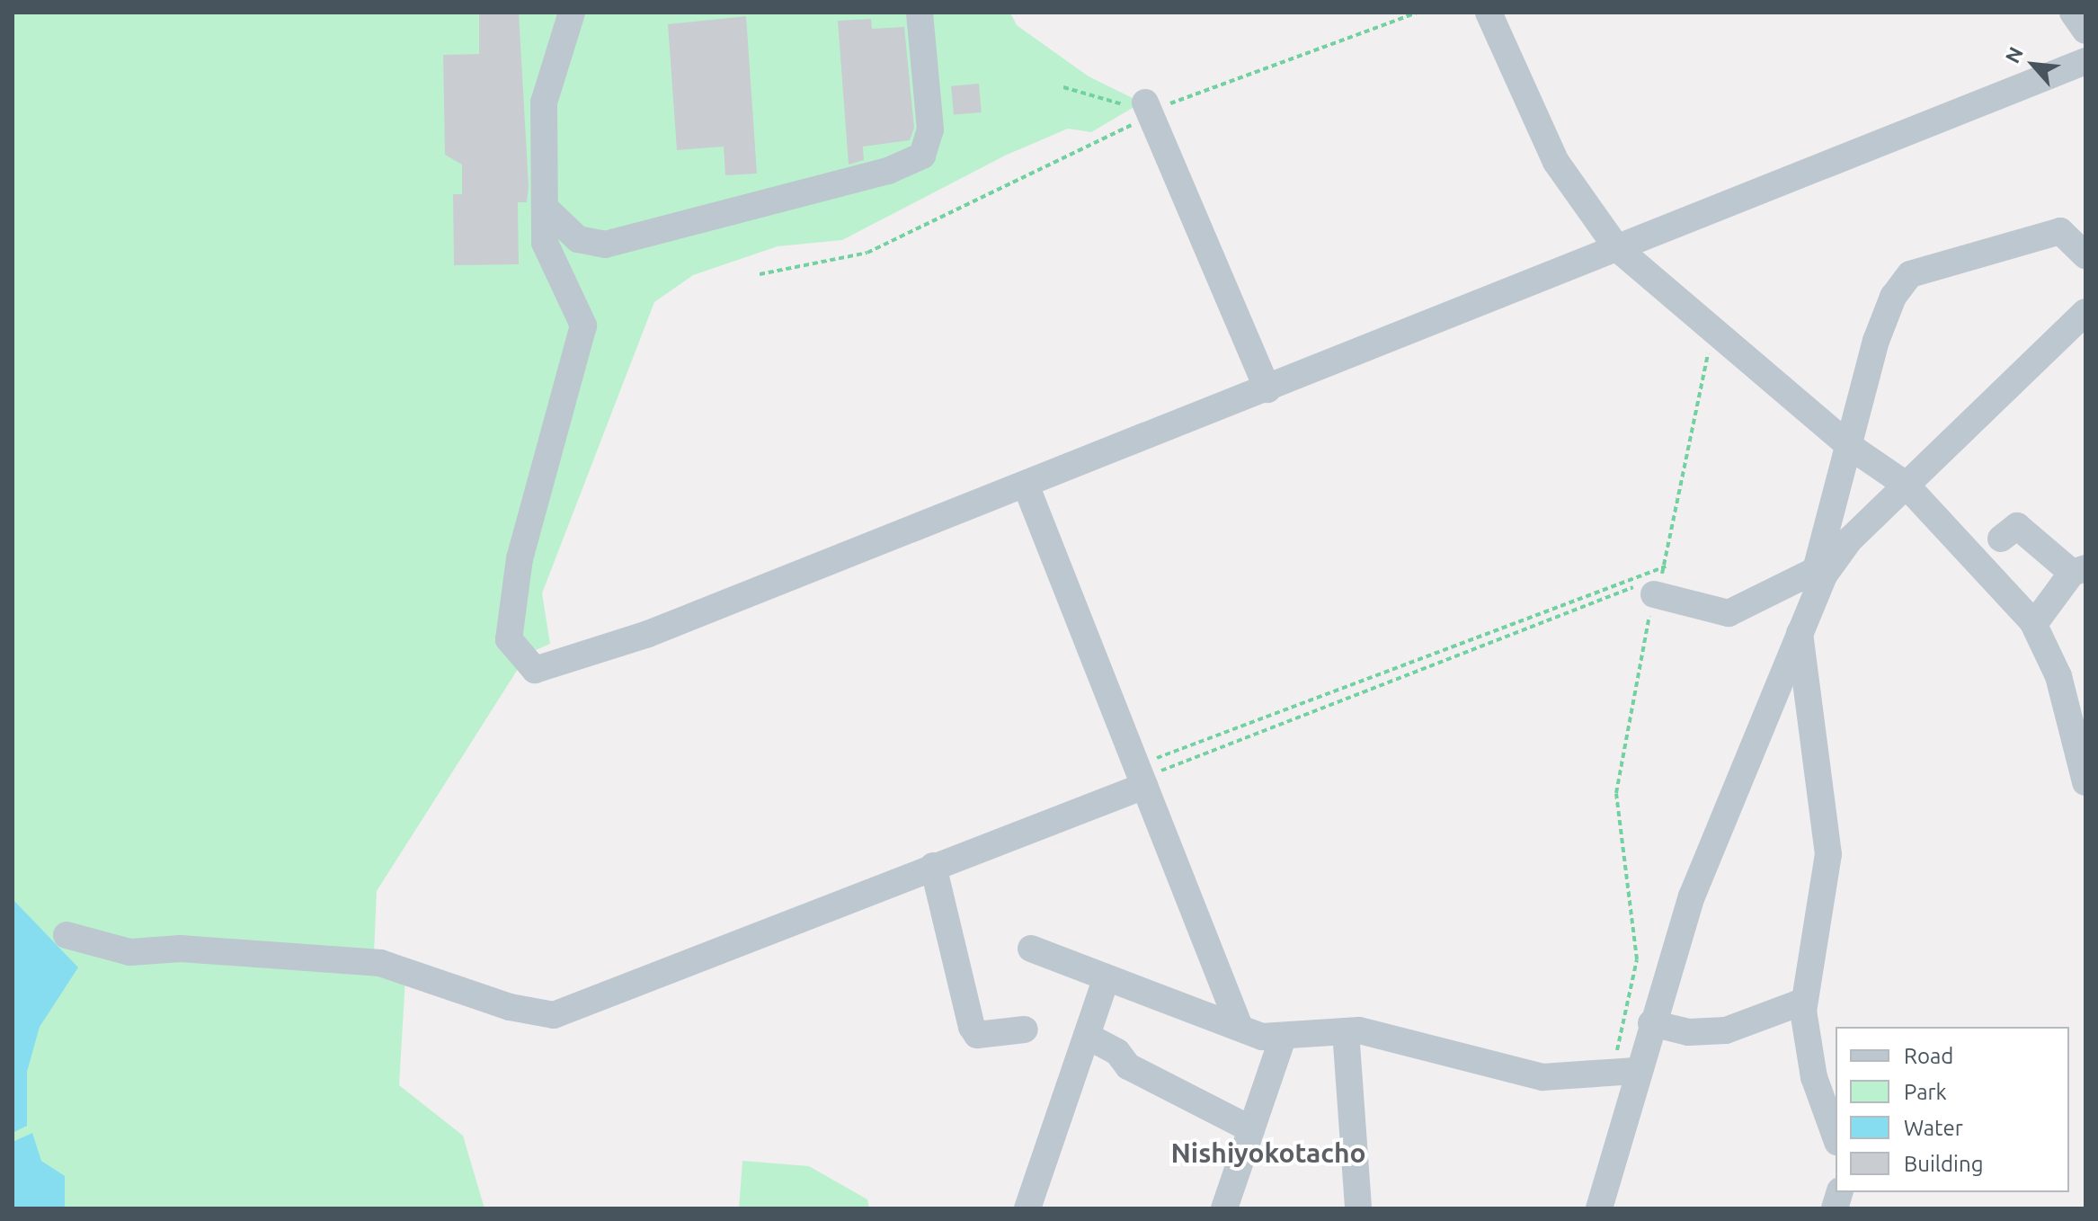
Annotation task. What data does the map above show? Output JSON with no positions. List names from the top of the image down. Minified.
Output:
{"districts":["Nishiyokotacho"],"legend":["Road","Park","Water","Building"],"north":"top left"}
